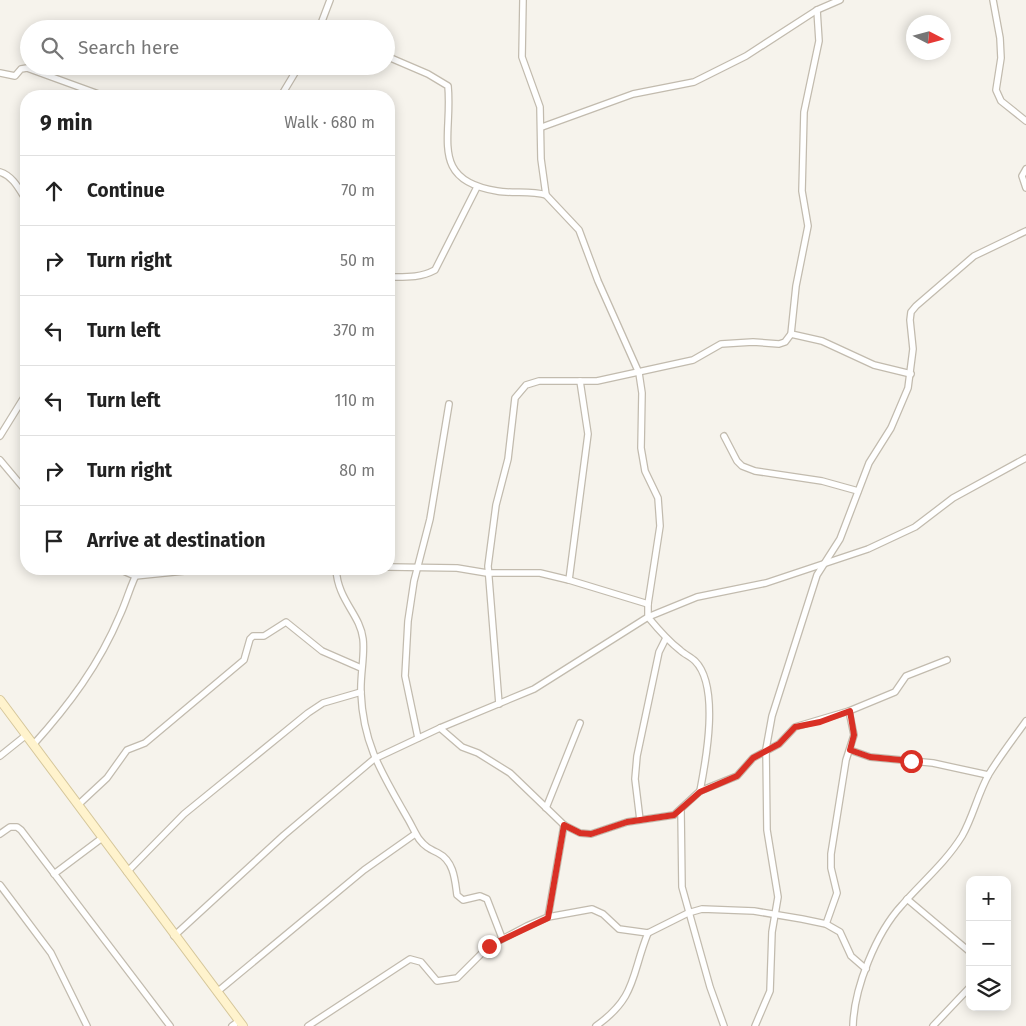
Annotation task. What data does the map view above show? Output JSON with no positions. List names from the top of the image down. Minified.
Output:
{"north":"right","page":{"search":"Search here","heading":["9 min","Walk · 680 m"],"list":[["Continue","70 m"],["Turn right","50 m"],["Turn left","370 m"],["Turn left","110 m"],["Turn right","80 m"],"Arrive at destination"],"map_buttons":["+","−"]}}
